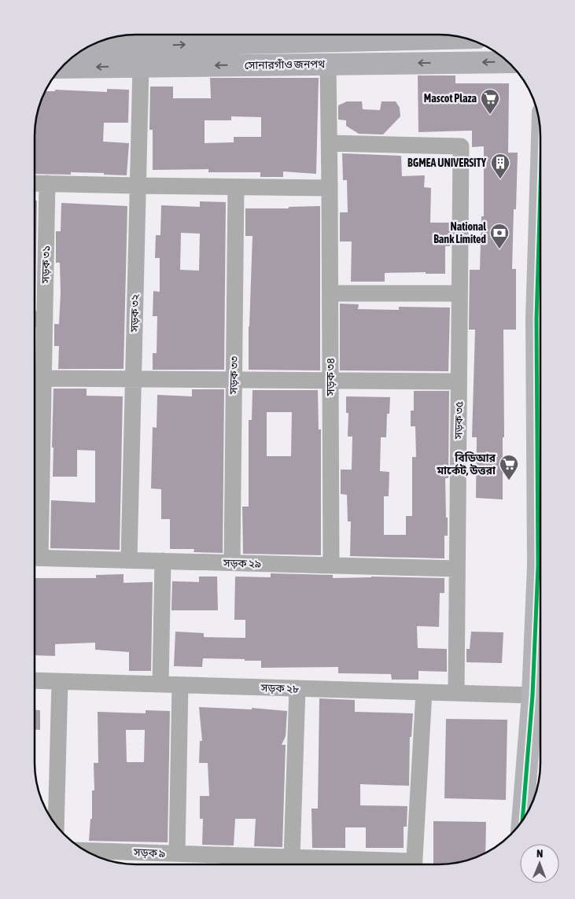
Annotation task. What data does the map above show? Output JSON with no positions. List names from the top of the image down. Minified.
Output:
{"streets":{"main road":["সোনারগাঁও জনপথ"],"street":["সড়ক ৩১","সড়ক ৩২","সড়ক ৩৩","সড়ক ৩৪","সড়ক ৩৫","সড়ক ২৯","সড়ক ২৮","সড়ক ৯"]},"crossings":[["সোনারগাঁও জনপথ","সড়ক ৩২"],["সোনারগাঁও জনপথ","সড়ক ৩৪"],["সড়ক ৩২","সড়ক ২৯"],["সড়ক ৩৩","সড়ক ২৯"],["সড়ক ৩৪","সড়ক ৩৫"],["সড়ক ৩৪","সড়ক ২৯"],["সড়ক ৩৫","সড়ক ২৯"],["সড়ক ৩৫","সড়ক ২৮"]],"places":{"supermarket":["Mascot Plaza","বিডিআর মার্কেট, উত্তরা"],"building":["BGMEA UNIVERSITY"],"bank":["National Bank Limited"]},"north":"top"}
